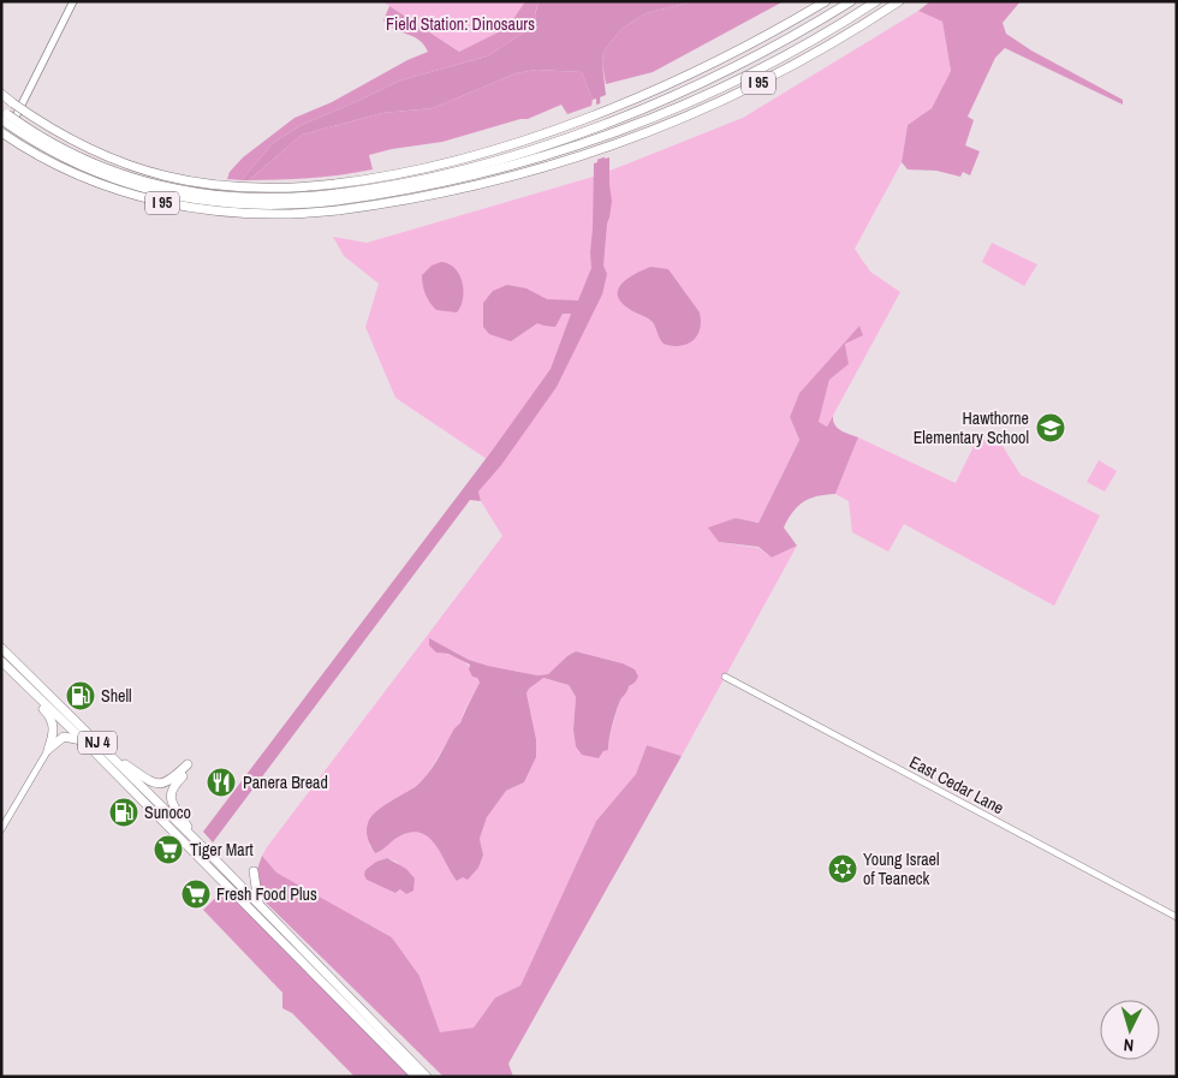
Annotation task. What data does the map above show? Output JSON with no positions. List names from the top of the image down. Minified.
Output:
{"streets":{"highway":["I 95","NJ 4"],"street":["East Cedar Lane"]},"parks":["Field Station: Dinosaurs"],"places":{"school or university":["Hawthorne Elementary School"],"fuel station":["Shell","Sunoco"],"restaurant":["Panera Bread"],"supermarket":["Tiger Mart","Fresh Food Plus"],"synagogue":["Young Israel of Teaneck"]},"north":"bottom"}
